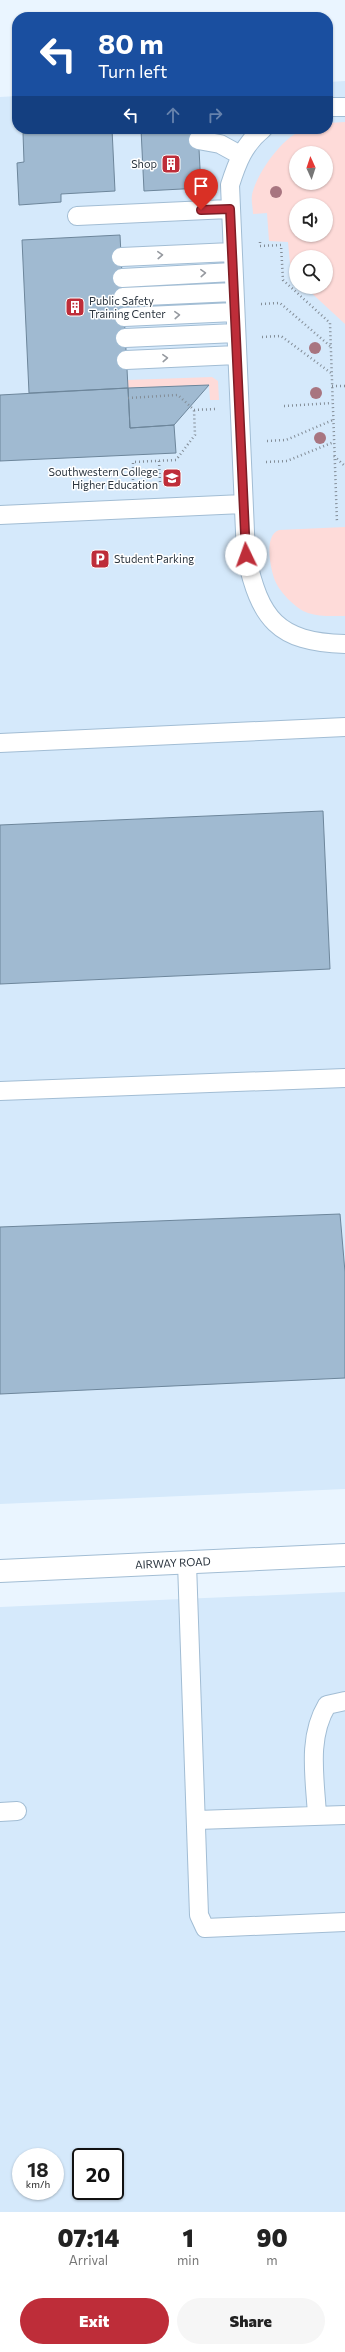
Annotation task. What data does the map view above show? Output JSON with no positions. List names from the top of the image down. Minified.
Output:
{"streets":{"street":["AIRWAY ROAD"]},"places":{"building":["Shop","Public Safety Training Center"],"school or university":["Southwestern College Higher Education"],"parking":["Student Parking"]},"north":"top","page":{"turn":["80 m","Turn left"],"speed":"18 km/h","limit":"20","eta":["07:14","Arrival","1","min","90","m"],"buttons":["Exit","Share"]}}
